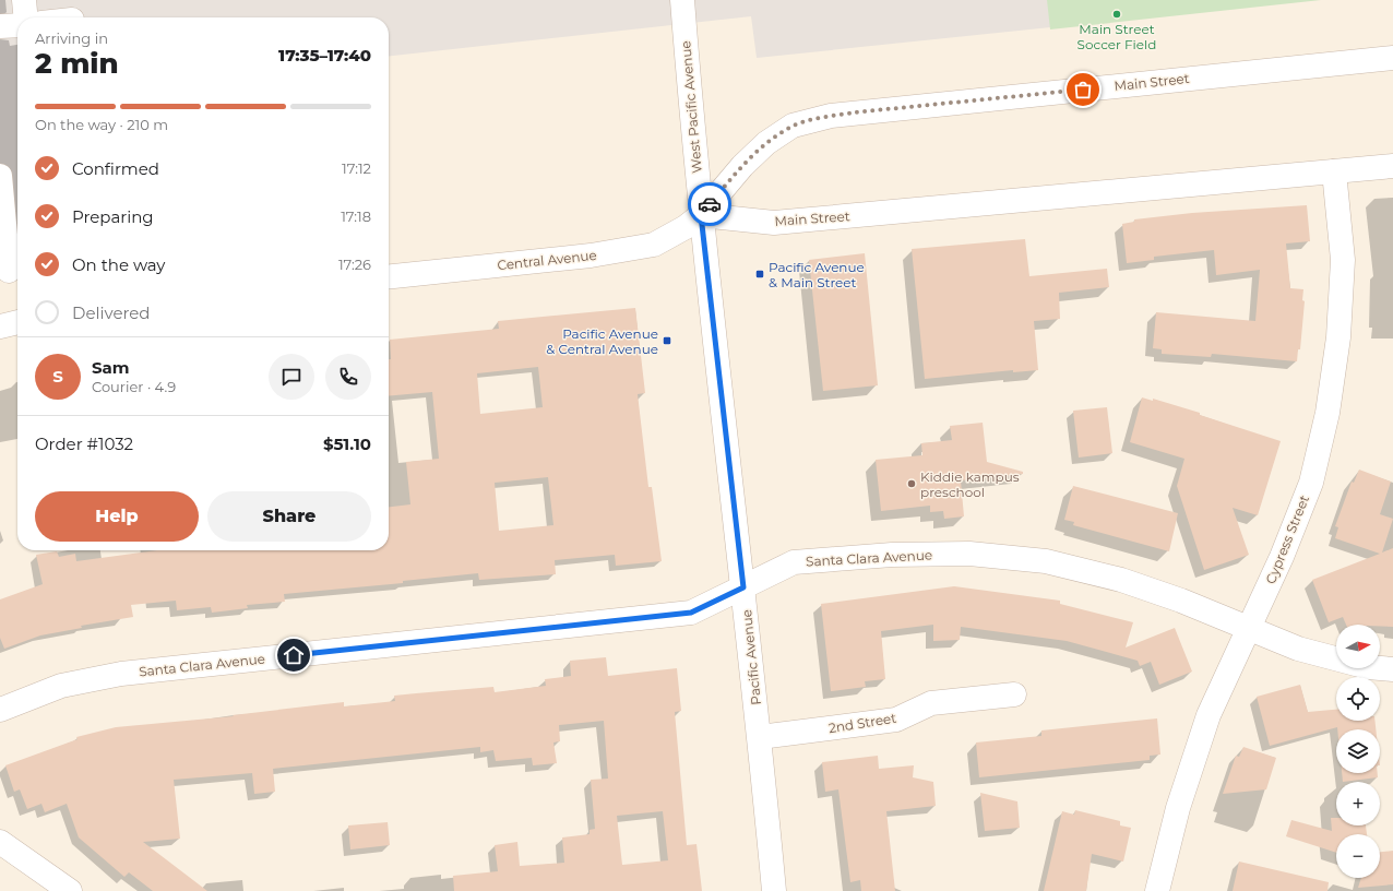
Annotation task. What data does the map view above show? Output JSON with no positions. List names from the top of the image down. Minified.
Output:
{"streets":{"street":["Main Street","West Pacific Avenue","Central Avenue","Cypress Street","Santa Clara Avenue","Pacific Avenue","2nd Street"]},"crossings":[["Main Street","West Pacific Avenue"],["Main Street","Central Avenue"],["Main Street","Cypress Street"],["Main Street","Pacific Avenue"],["West Pacific Avenue","Central Avenue"],["West Pacific Avenue","Pacific Avenue"],["Central Avenue","Pacific Avenue"],["Cypress Street","Santa Clara Avenue"],["Santa Clara Avenue","Pacific Avenue"],["Pacific Avenue","2nd Street"]],"places":{"other":["Main Street Soccer Field","Kiddie kampus preschool"],"transit":["Pacific Avenue & Main Street","Pacific Avenue & Central Avenue"]},"north":"right","page":{"heading":["2 min","Arriving in","17:35–17:40"],"panel":["Sam","Courier · 4.9","Order #1032","$51.10"],"bar":"On the way · 210 m","list":[["Confirmed","17:12"],["Preparing","17:18"],["On the way","17:26"],"Delivered"],"round":"S","buttons":["Help","Share"],"map_buttons":["+","−"]}}
